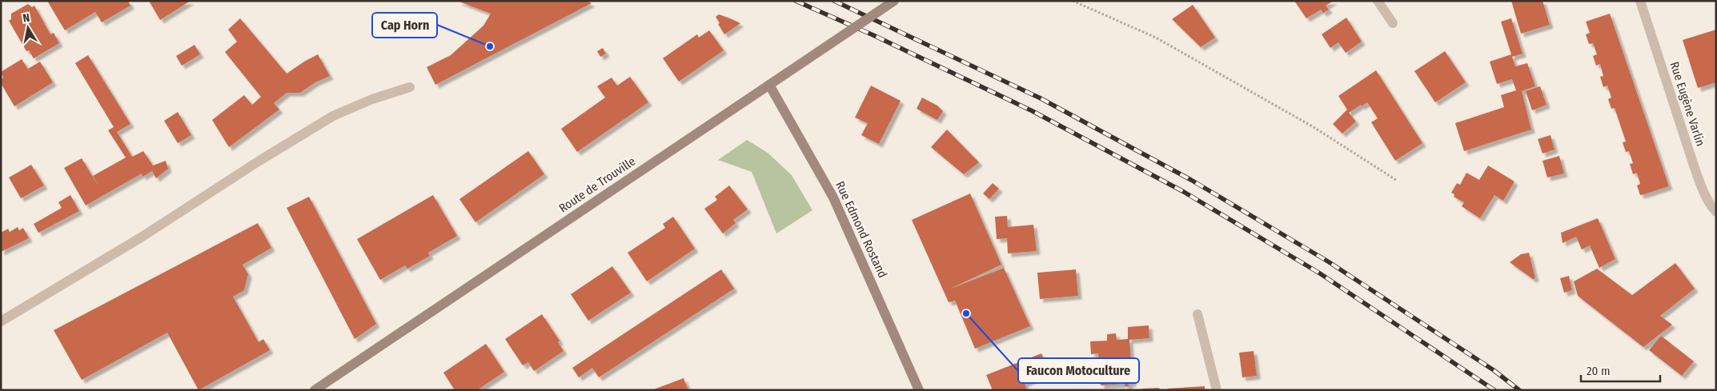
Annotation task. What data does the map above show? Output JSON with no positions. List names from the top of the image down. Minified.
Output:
{"streets":{"main road":["Route de Trouville","Rue Edmond Rostand"],"street":["Rue Eugène Varlin"]},"crossings":[["Route de Trouville","Rue Edmond Rostand"]],"places":["Cap Horn","Faucon Motoculture"],"scale_bar":"20 m","north":"top"}
